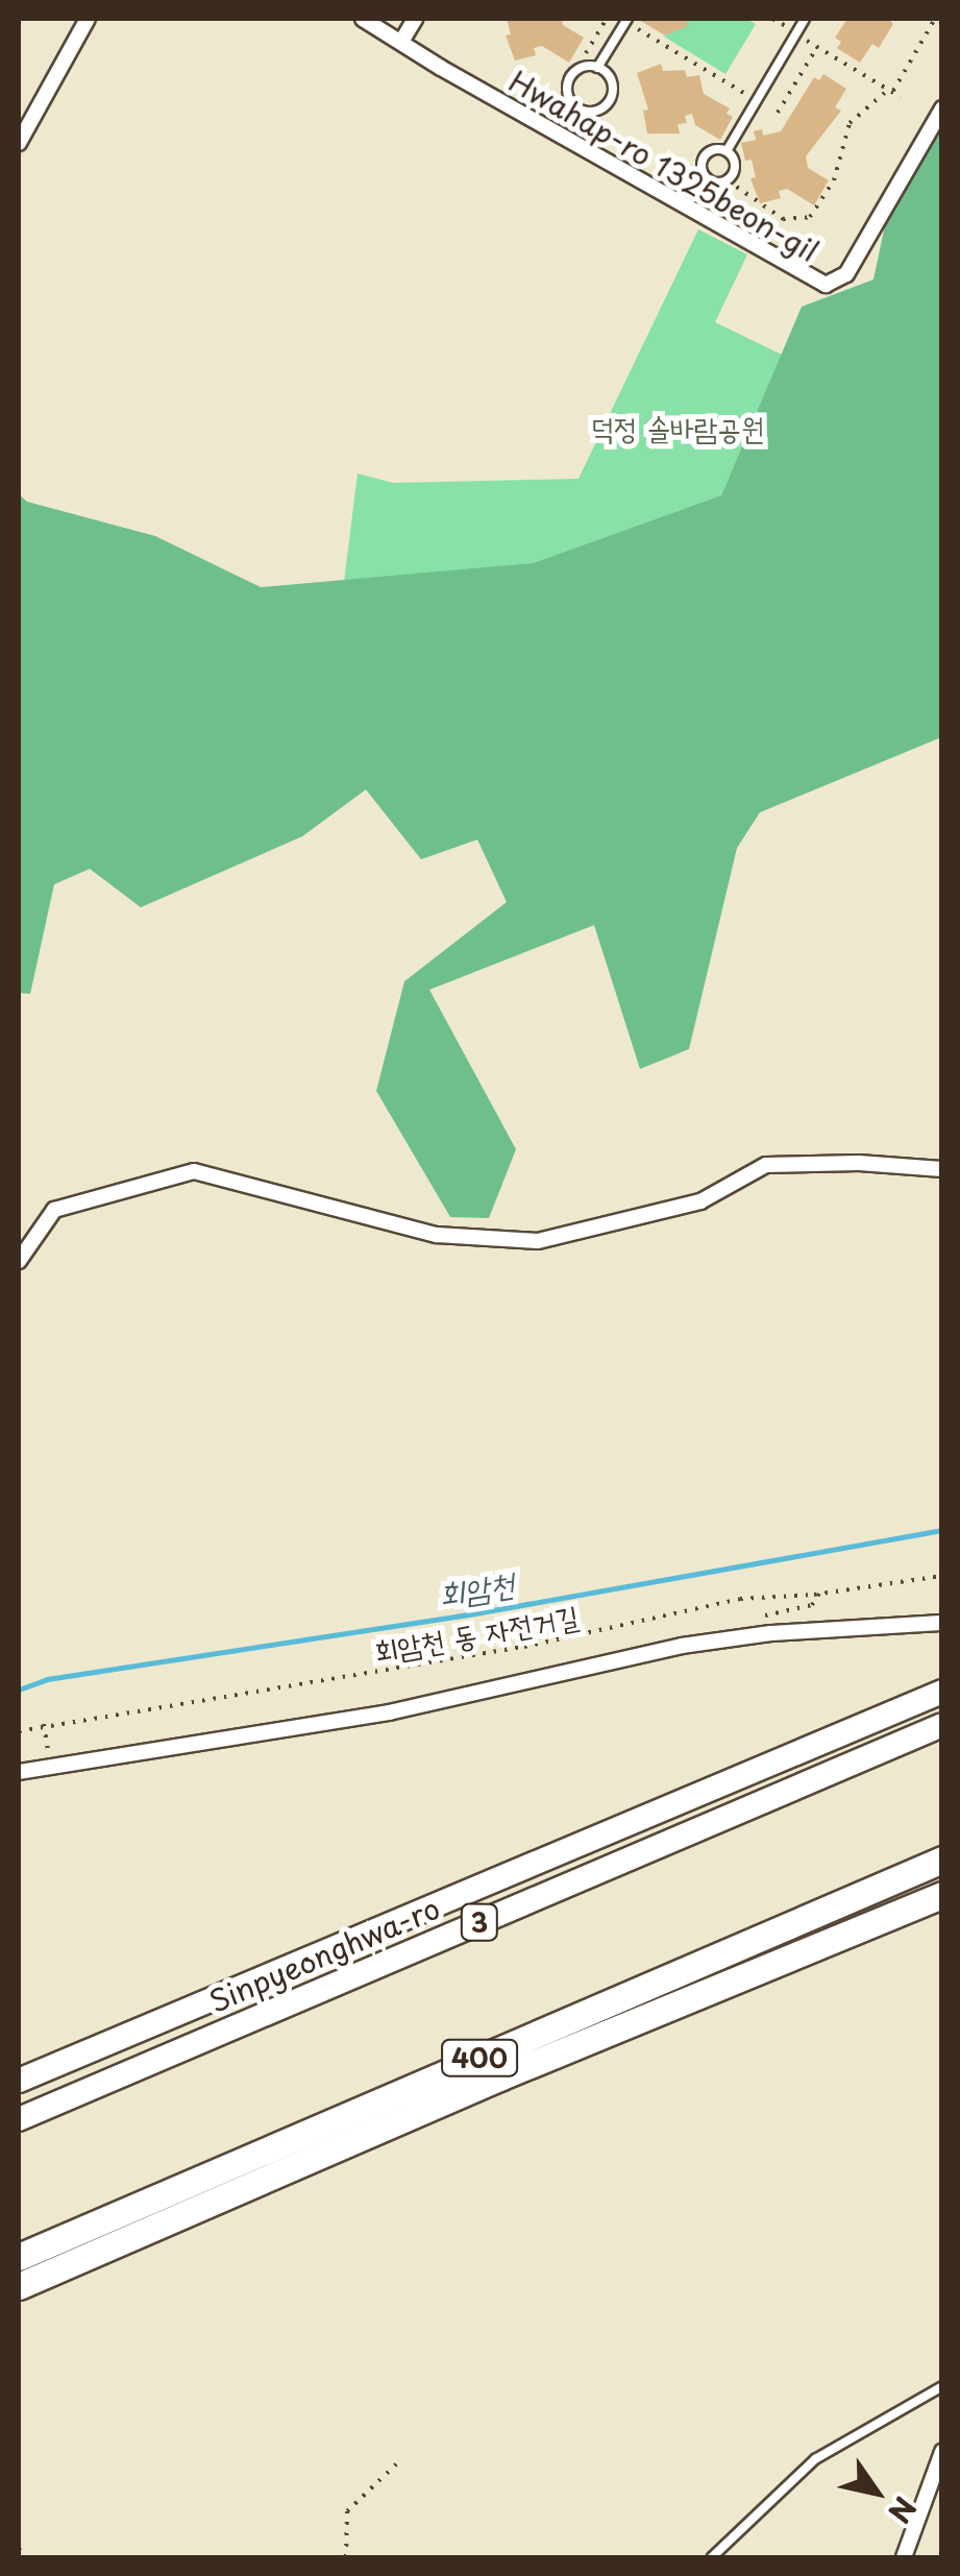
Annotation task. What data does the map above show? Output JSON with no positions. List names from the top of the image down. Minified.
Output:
{"streets":{"highway":["3","Sinpyeonghwa-ro","400"],"street":["Hwahap-ro 1325beon-gil"],"path":["회암천 동 자전거길"]},"water":["회암천"],"parks":["덕정 솔바람공원"],"north":"bottom right"}
